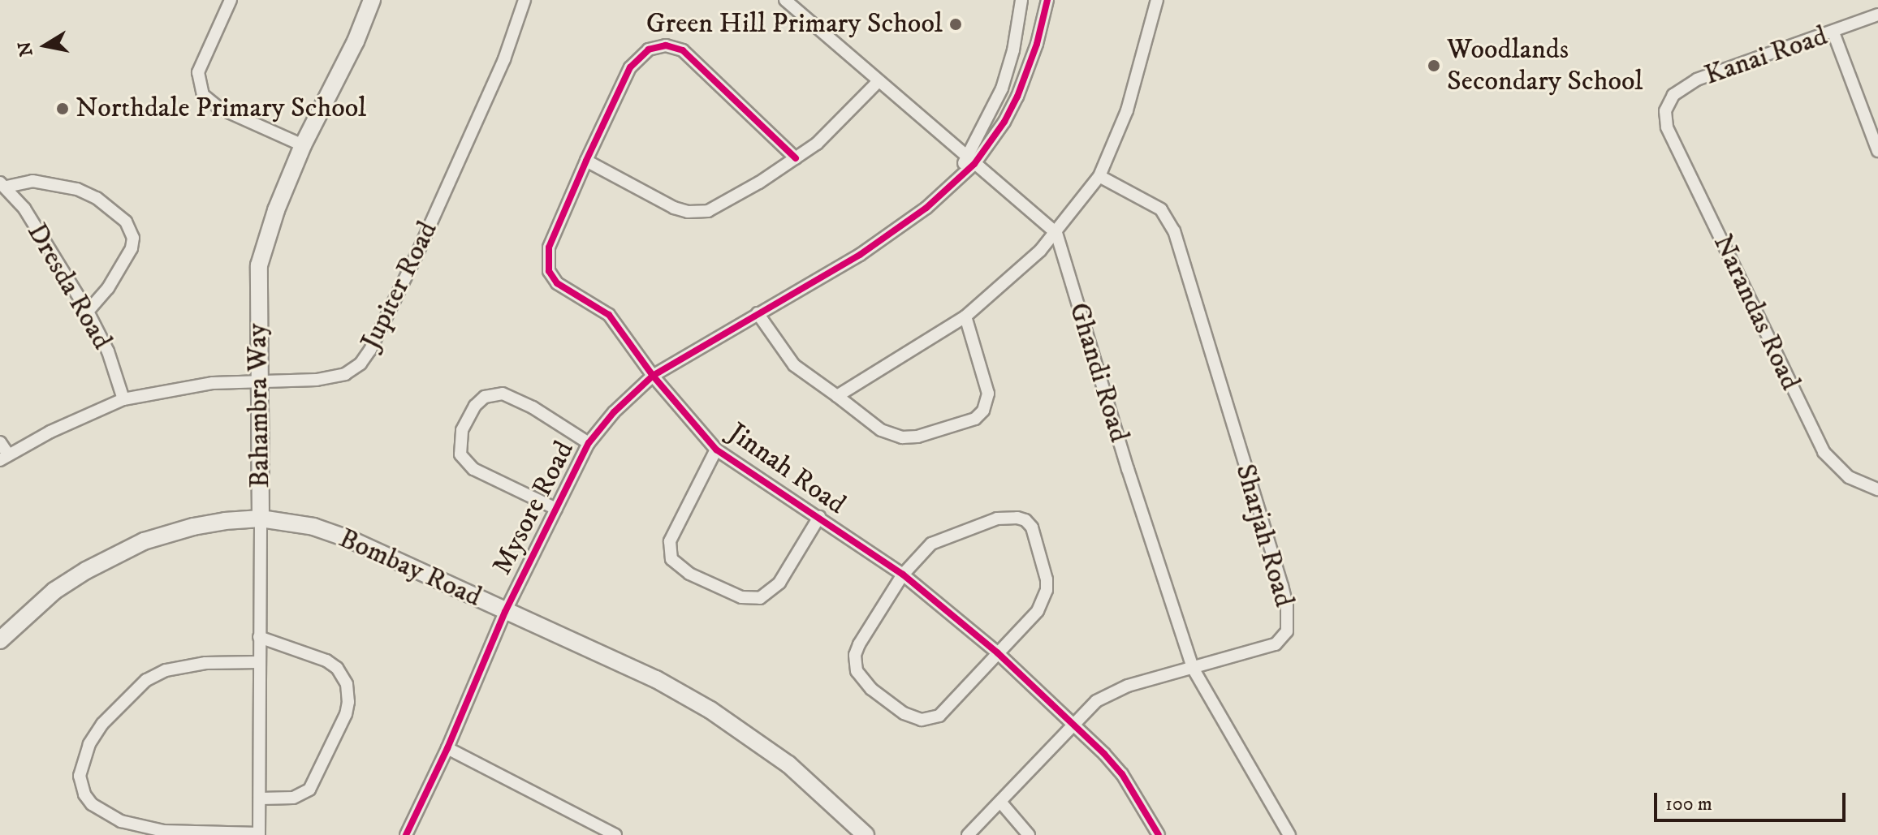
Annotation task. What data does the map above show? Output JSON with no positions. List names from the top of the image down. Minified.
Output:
{"streets":{"street":["Kanai Road","Jupiter Road","Dresda Road","Narandas Road","Ghandi Road","Bahambra Way","Jinnah Road","Mysore Road","Sharjah Road","Bombay Road"]},"crossings":[["Kanai Road","Narandas Road"],["Jupiter Road","Dresda Road"],["Jupiter Road","Bahambra Way"],["Ghandi Road","Sharjah Road"],["Bahambra Way","Bombay Road"],["Jinnah Road","Mysore Road"],["Jinnah Road","Sharjah Road"],["Mysore Road","Bombay Road"]],"places":["Green Hill Primary School","Woodlands Secondary School","Northdale Primary School"],"scale_bar":"100 m","north":"left"}
